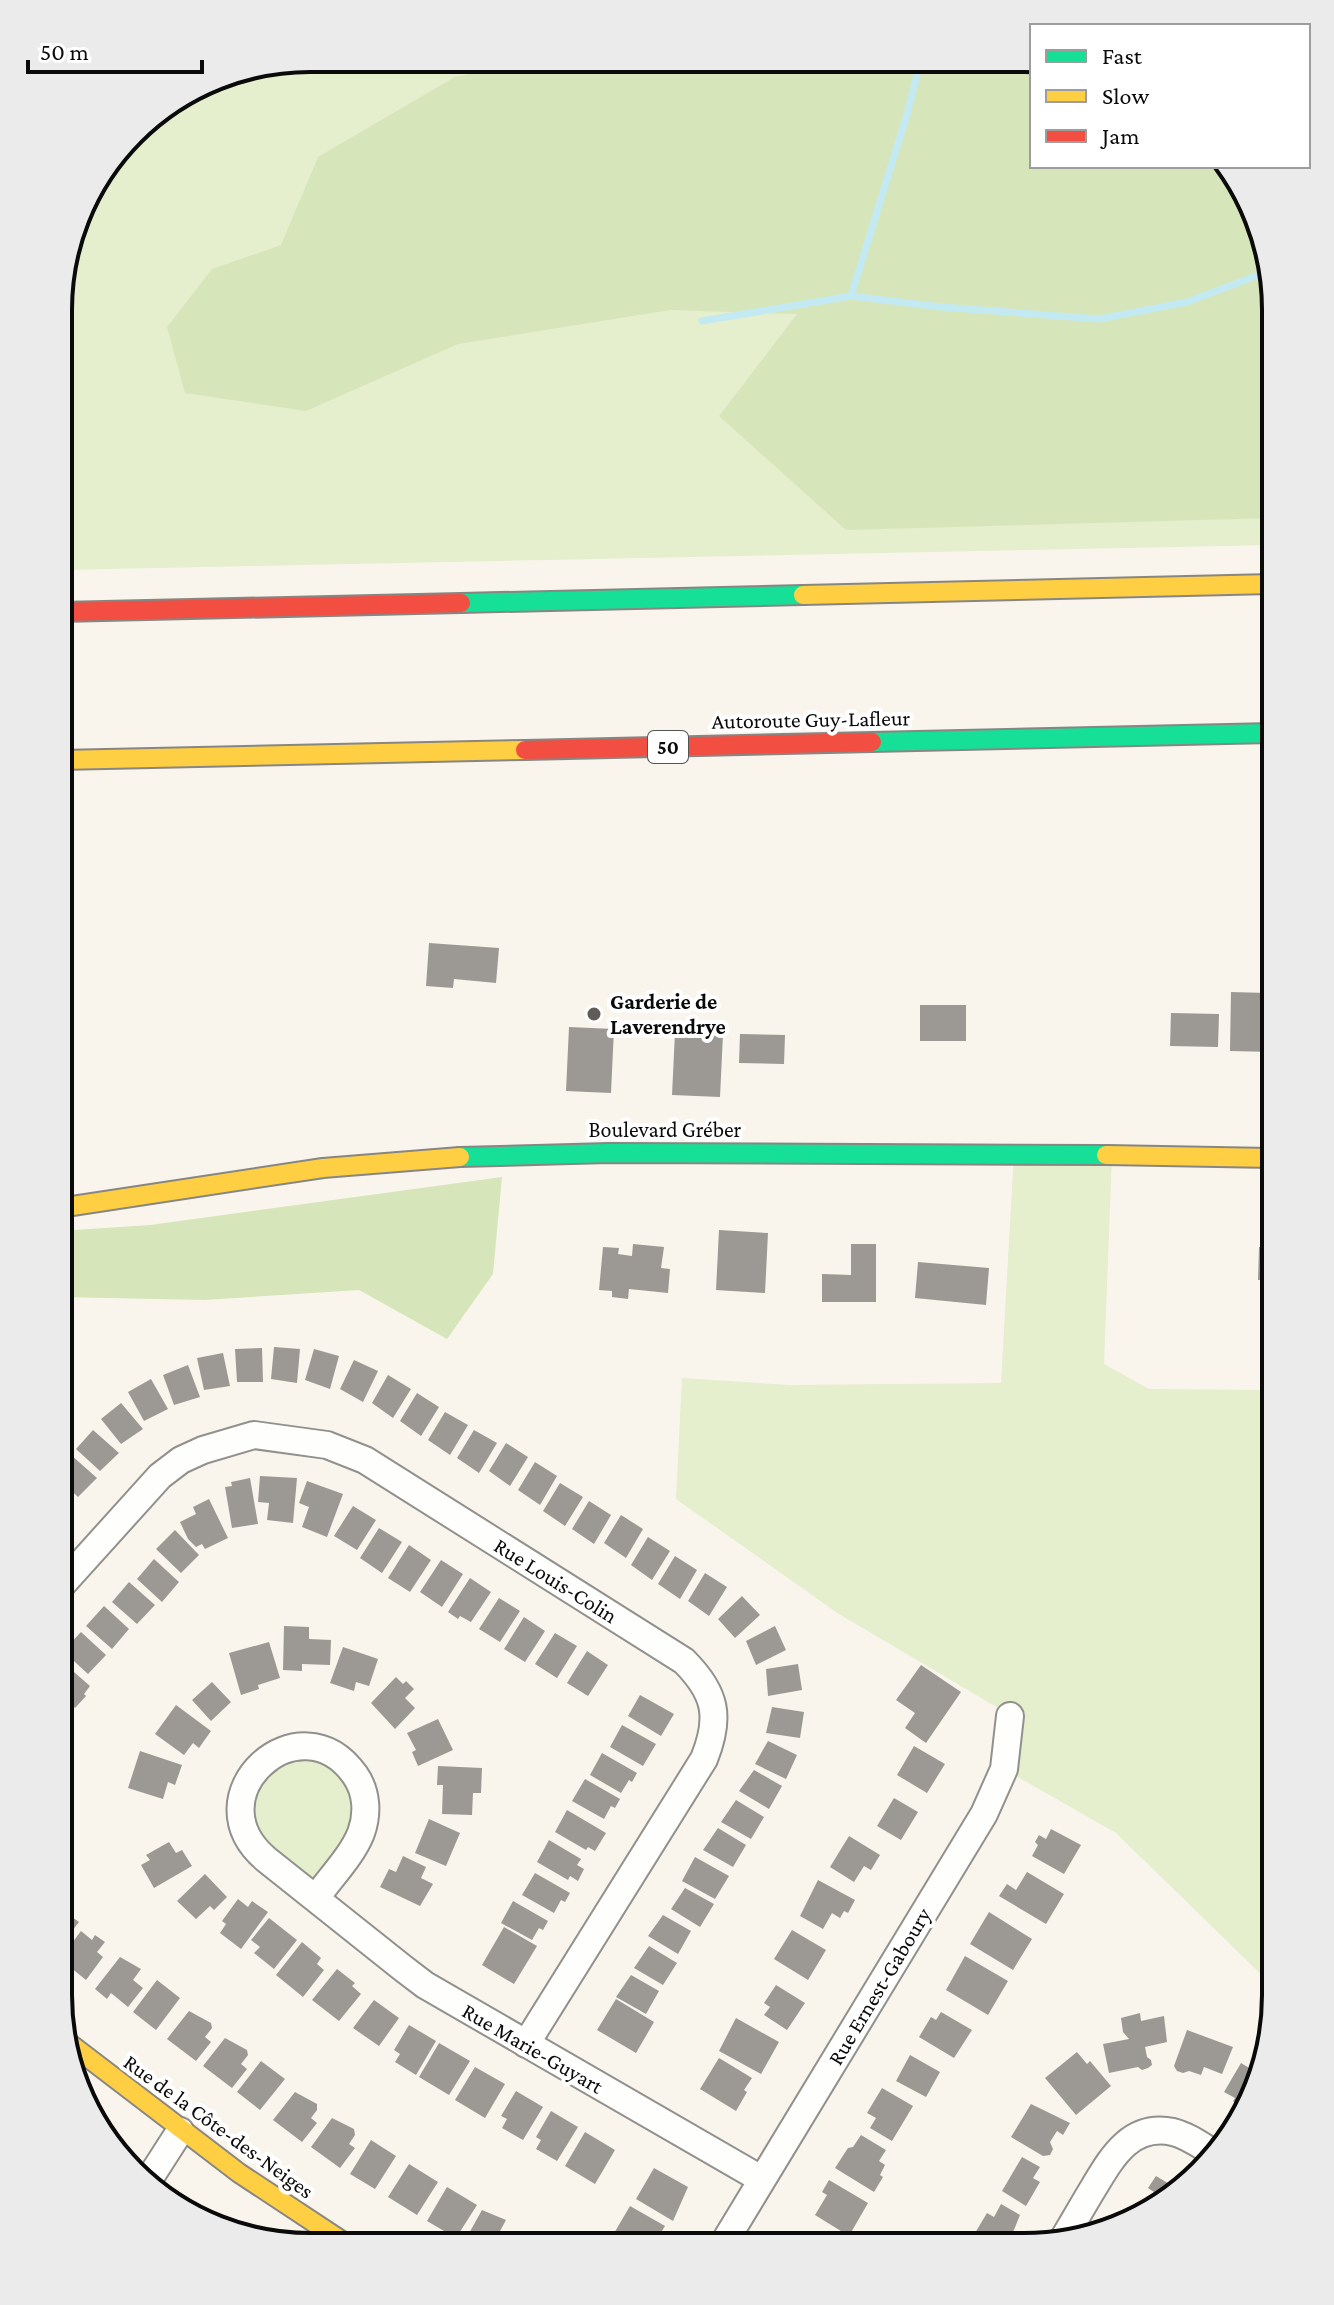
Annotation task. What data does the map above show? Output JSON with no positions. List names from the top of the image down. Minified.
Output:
{"streets":{"main road":["Autoroute Guy-Lafleur","50","Boulevard Gréber","Rue de la Côte-des-Neiges"],"street":["Rue Louis-Colin","Rue Ernest-Gaboury","Rue Marie-Guyart"]},"crossings":[["Rue Louis-Colin","Rue Marie-Guyart"],["Rue Ernest-Gaboury","Rue Marie-Guyart"]],"places":["Garderie de Laverendrye"],"legend":["Fast","Slow","Jam"],"scale_bar":"50 m"}
